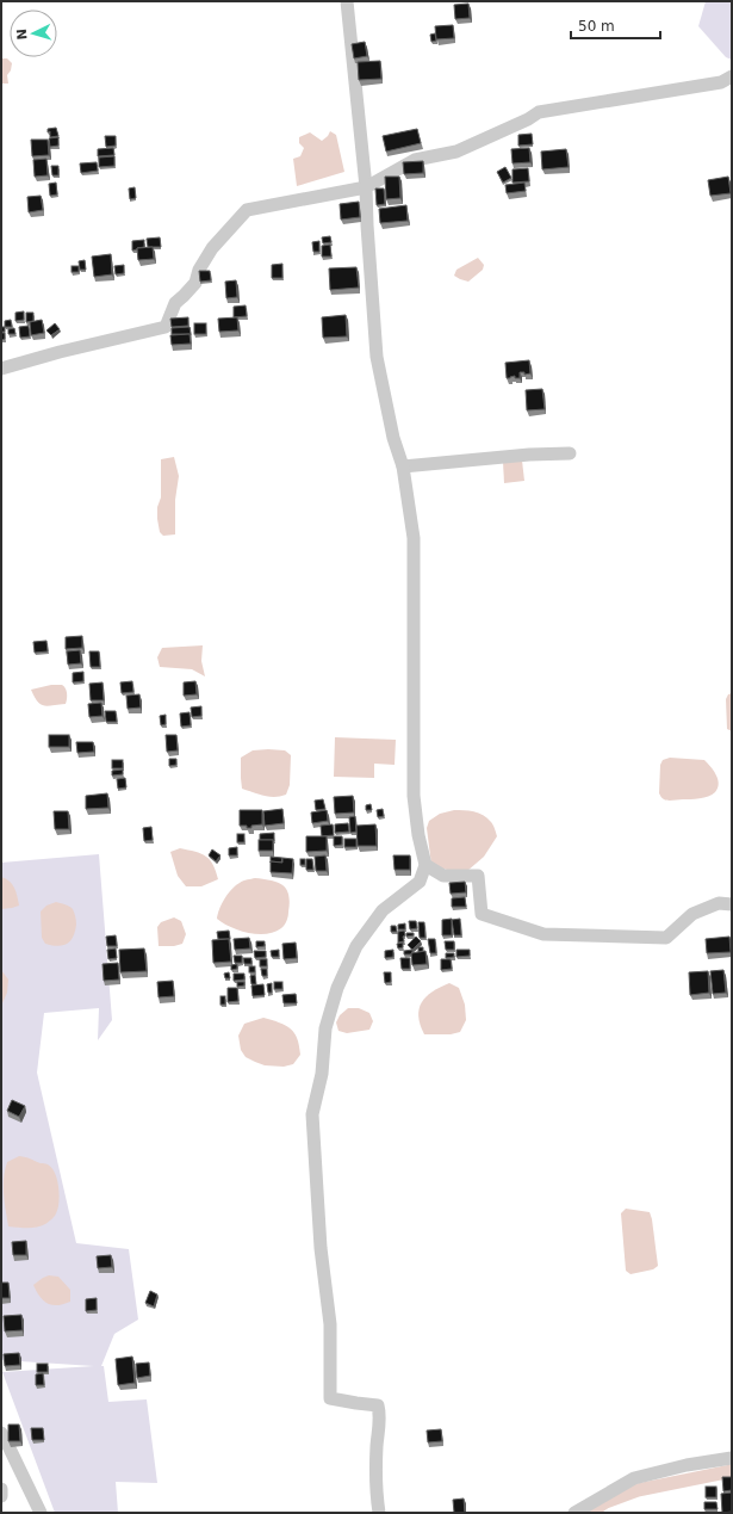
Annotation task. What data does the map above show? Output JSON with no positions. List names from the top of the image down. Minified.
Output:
{"scale_bar":"50 m","north":"left"}
